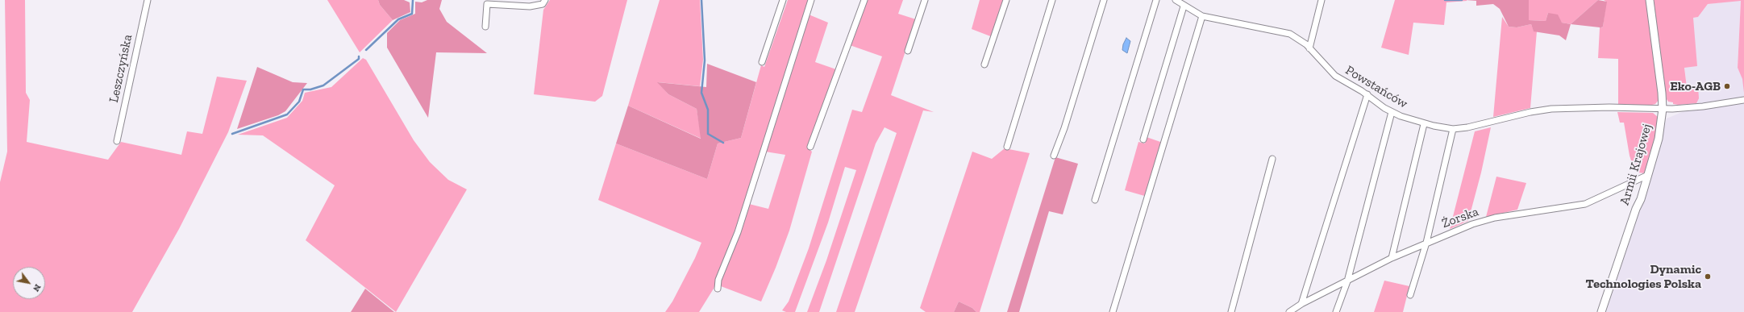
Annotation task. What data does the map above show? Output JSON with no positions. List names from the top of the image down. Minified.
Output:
{"streets":{"street":["Leszczyńska","Powstańców","Armii Krajowej","Żorska"]},"crossings":[["Powstańców","Armii Krajowej"],["Armii Krajowej","Żorska"]],"places":["Eko-AGB","Dynamic Technologies Polska"],"north":"bottom right"}
